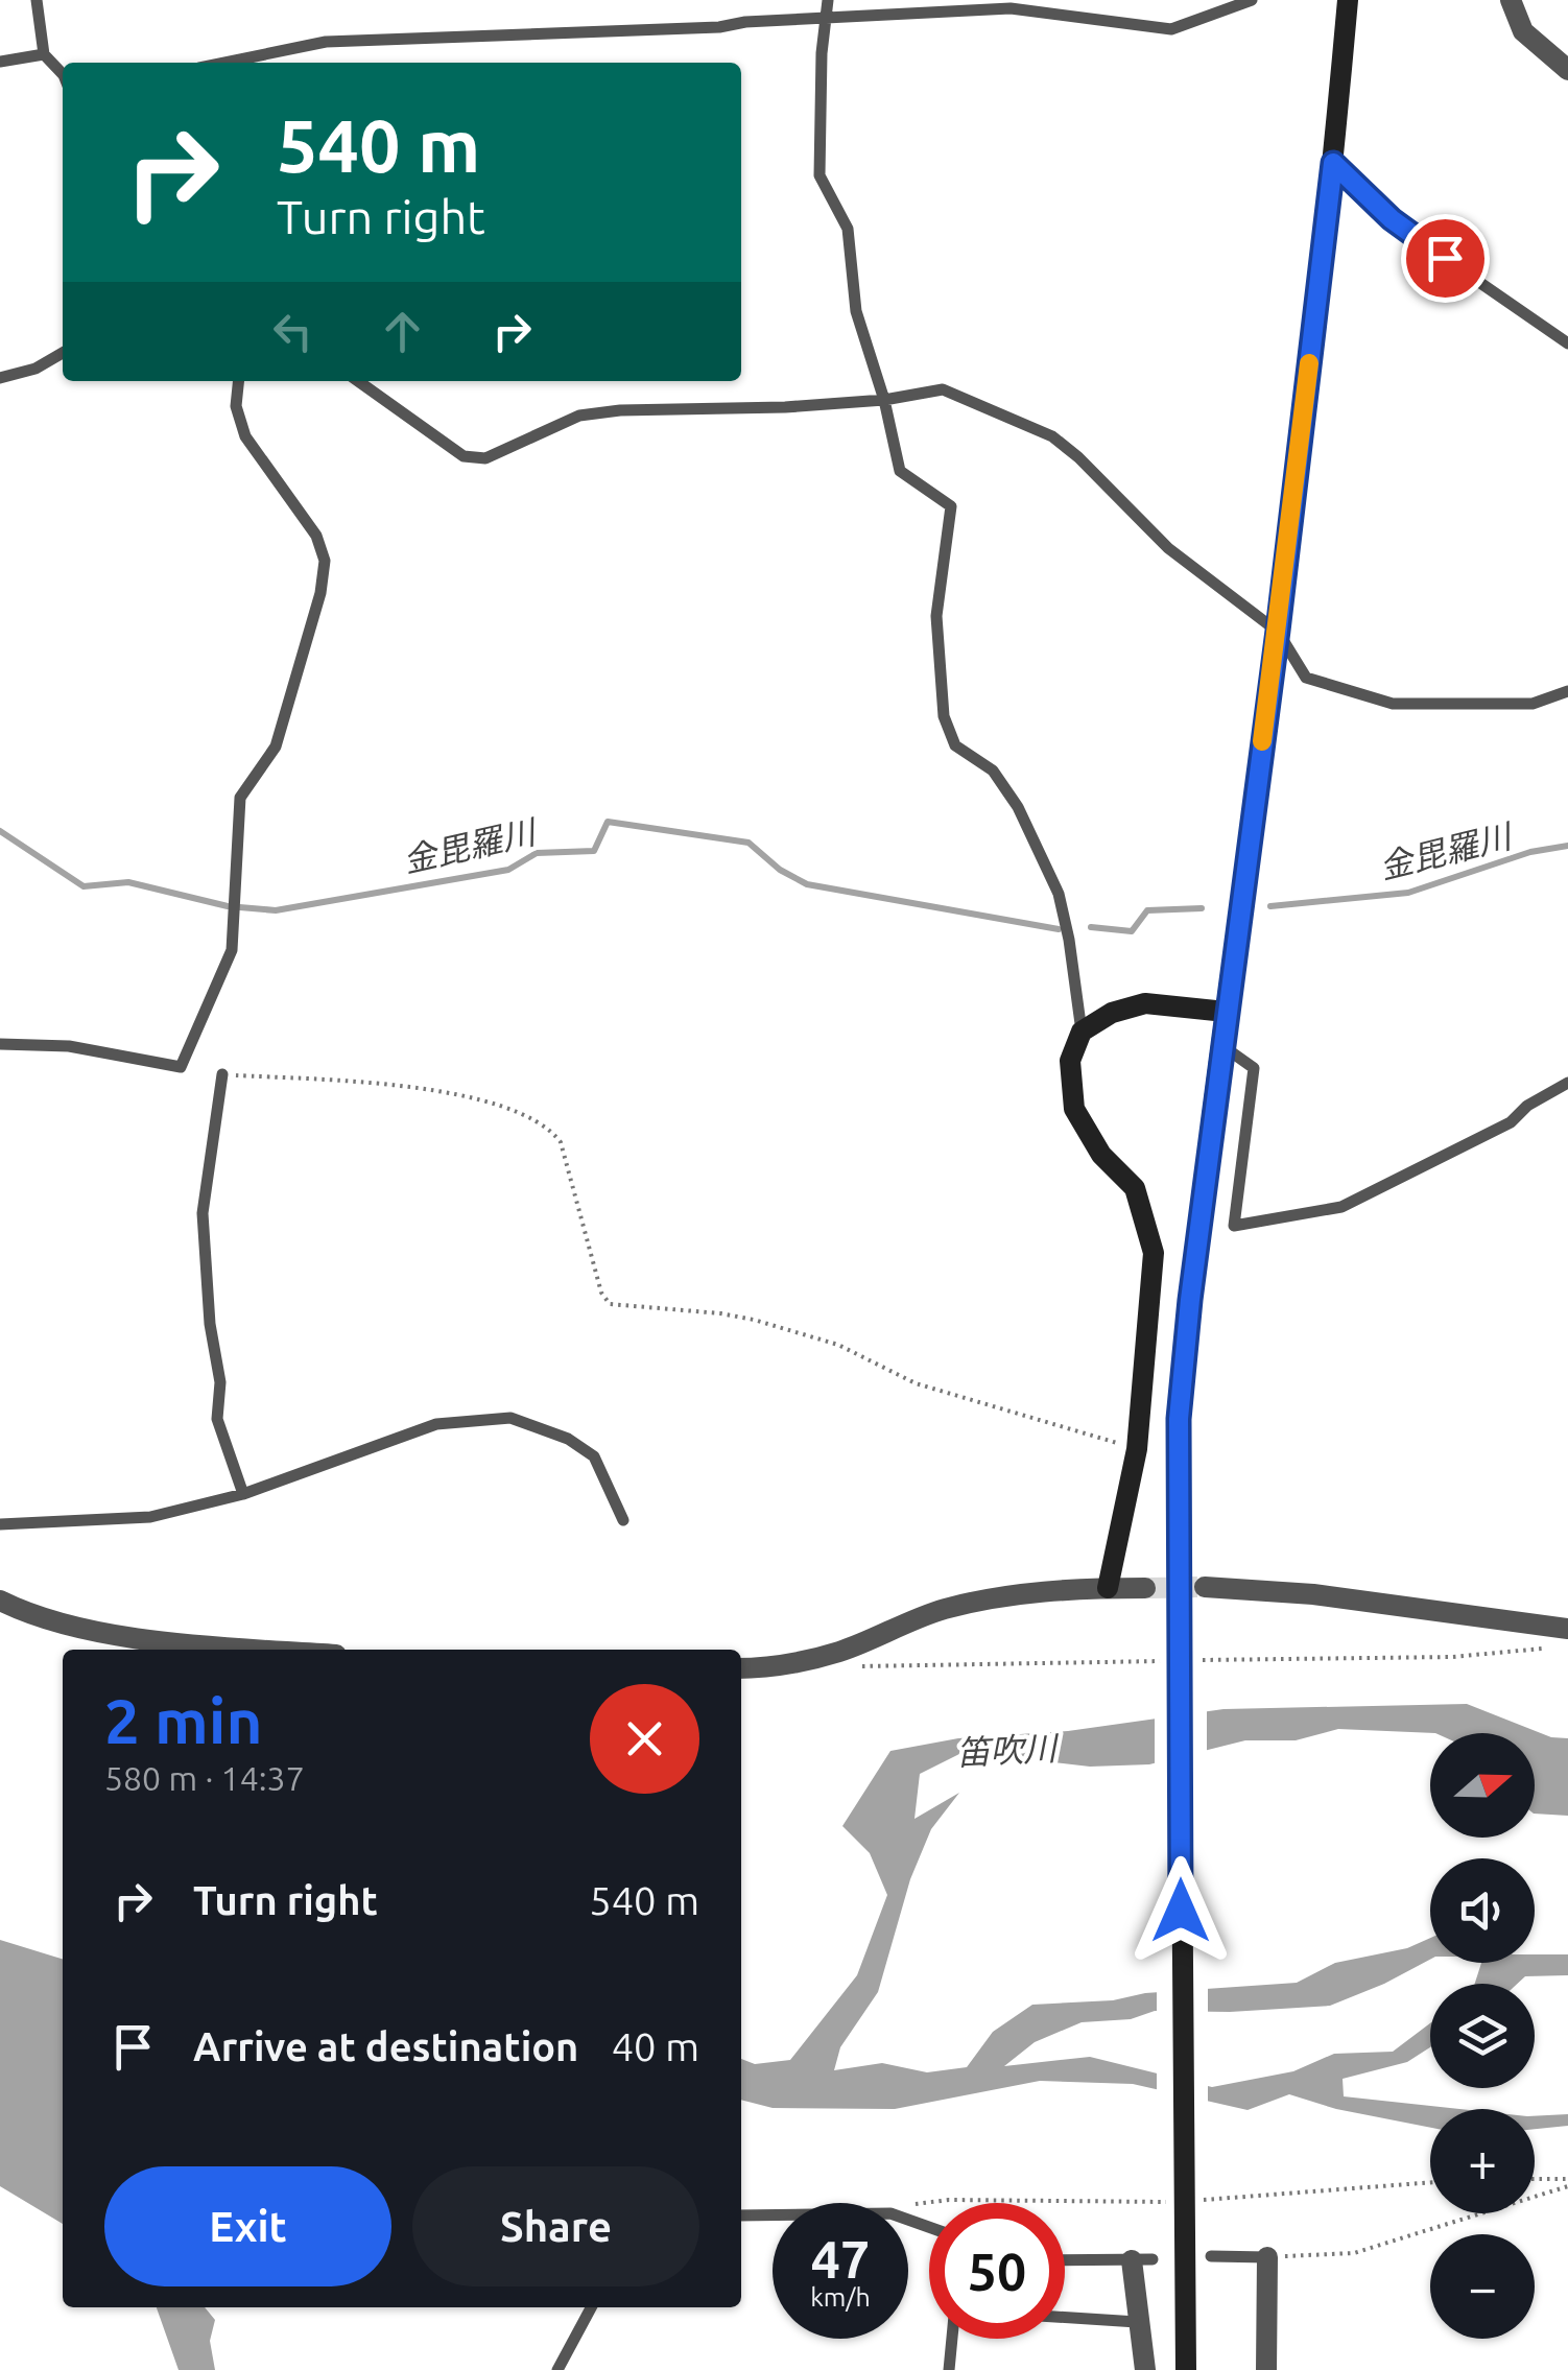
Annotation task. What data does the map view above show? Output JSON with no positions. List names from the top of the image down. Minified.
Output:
{"water":["金毘羅川","笛吹川"],"north":"right","page":{"turn":["540 m","Turn right"],"heading":["2 min","580 m · 14:37"],"map_buttons":["+","−"],"list":[{"name":"Turn right","value":"540 m"},{"name":"Arrive at destination","value":"40 m"}],"buttons":["Exit","Share"],"speed":"47 km/h","limit":"50"}}
